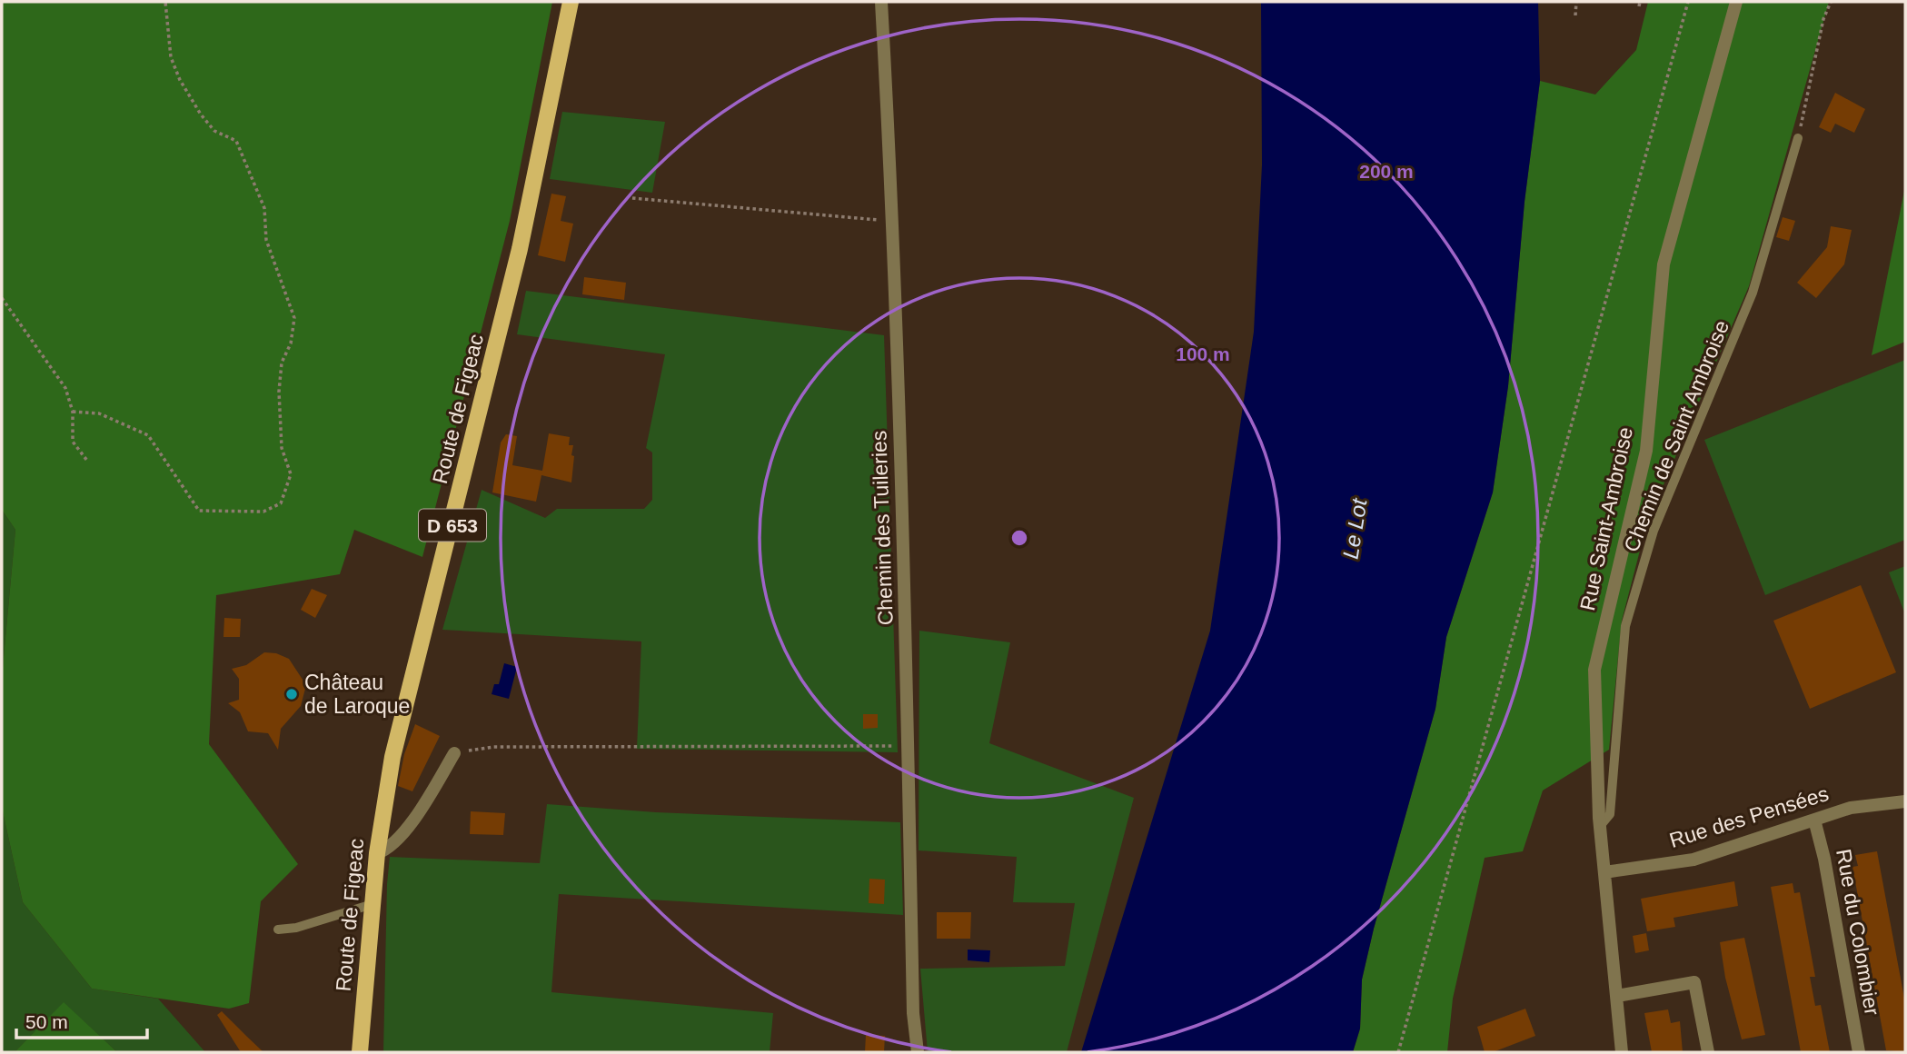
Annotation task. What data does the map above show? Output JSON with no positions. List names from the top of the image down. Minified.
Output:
{"streets":{"main road":["Route de Figeac","D 653"],"street":["Rue Saint-Ambroise","Chemin des Tuileries","Rue des Pensées","Rue du Colombier"],"lane":["Chemin de Saint Ambroise"]},"crossings":[["Chemin de Saint Ambroise","Rue Saint-Ambroise"],["Rue Saint-Ambroise","Rue des Pensées"],["Rue des Pensées","Rue du Colombier"]],"water":["Le Lot"],"places":["Château de Laroque"],"scale_bar":"50 m","rings":["200 m","100 m"]}
